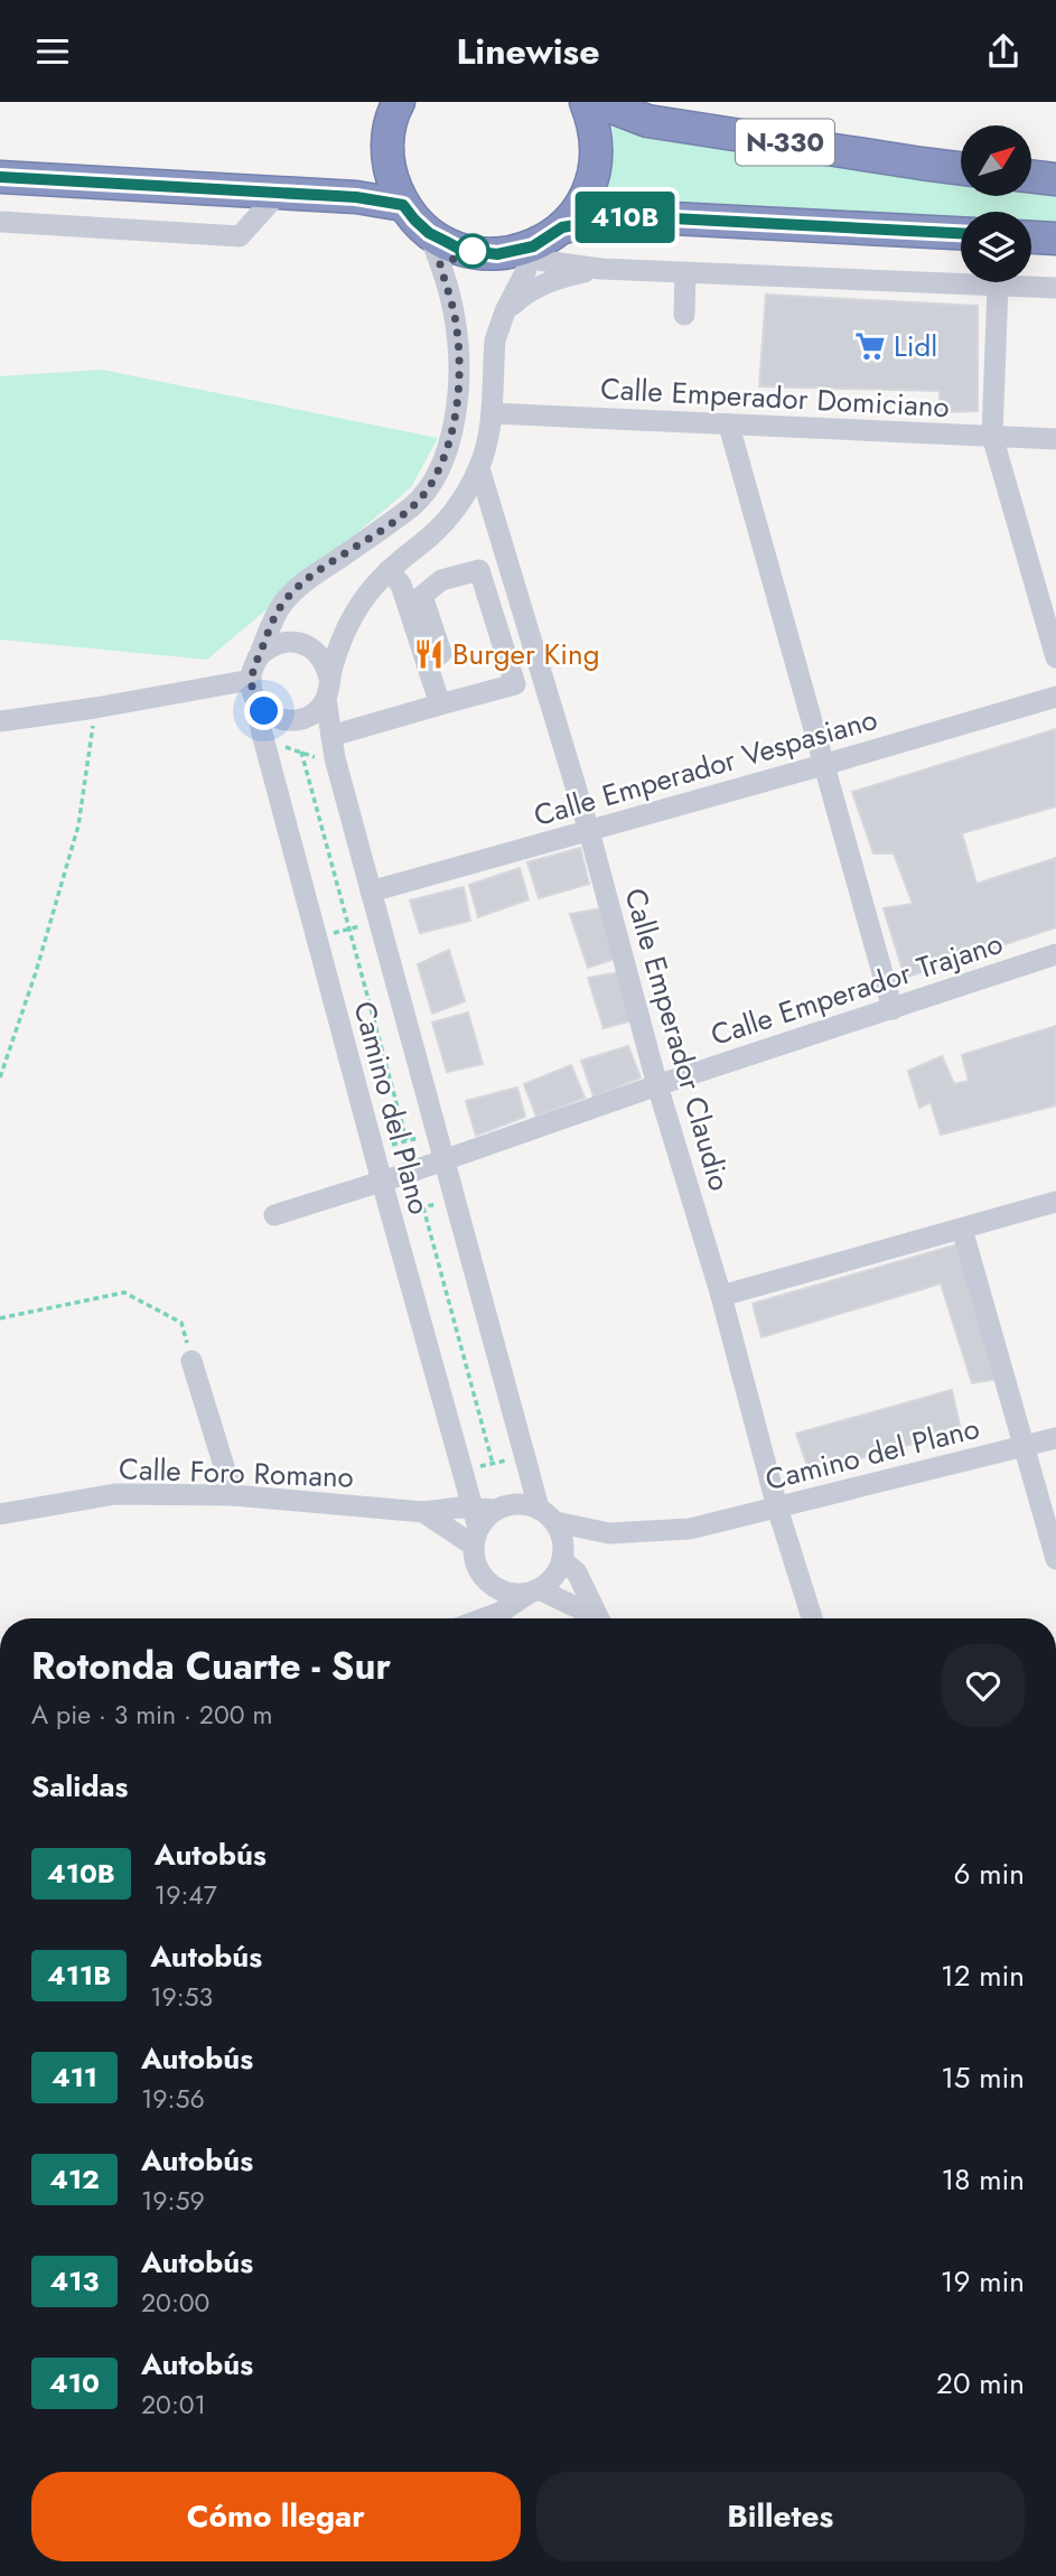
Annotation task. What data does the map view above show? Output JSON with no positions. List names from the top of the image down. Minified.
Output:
{"streets":{"highway":["N-330"],"street":["Calle Emperador Domiciano","Calle Emperador Vespasiano","Calle Emperador Trajano","Calle Emperador Claudio","Camino del Plano","Calle Foro Romano"]},"crossings":[["Calle Emperador Vespasiano","Calle Emperador Claudio"],["Calle Emperador Vespasiano","Camino del Plano"],["Calle Emperador Trajano","Calle Emperador Claudio"],["Calle Emperador Trajano","Camino del Plano"],["Calle Emperador Claudio","Camino del Plano"],["Camino del Plano","Calle Foro Romano"]],"places":{"supermarket":["Lidl"],"restaurant":["Burger King"]},"lines":["bus line 410B"],"north":"top right","page":{"header":"Linewise","on_map":"410B","heading":[["Rotonda Cuarte - Sur","A pie · 3 min · 200 m"],"Salidas"],"list":[{"mark":"410B","name":"Autobús","note":"19:47","value":"6 min"},{"mark":"411B","name":"Autobús","note":"19:53","value":"12 min"},{"mark":"411","name":"Autobús","note":"19:56","value":"15 min"},{"mark":"412","name":"Autobús","note":"19:59","value":"18 min"},{"mark":"413","name":"Autobús","note":"20:00","value":"19 min"},{"mark":"410","name":"Autobús","note":"20:01","value":"20 min"}],"buttons":["Cómo llegar","Billetes"]}}
